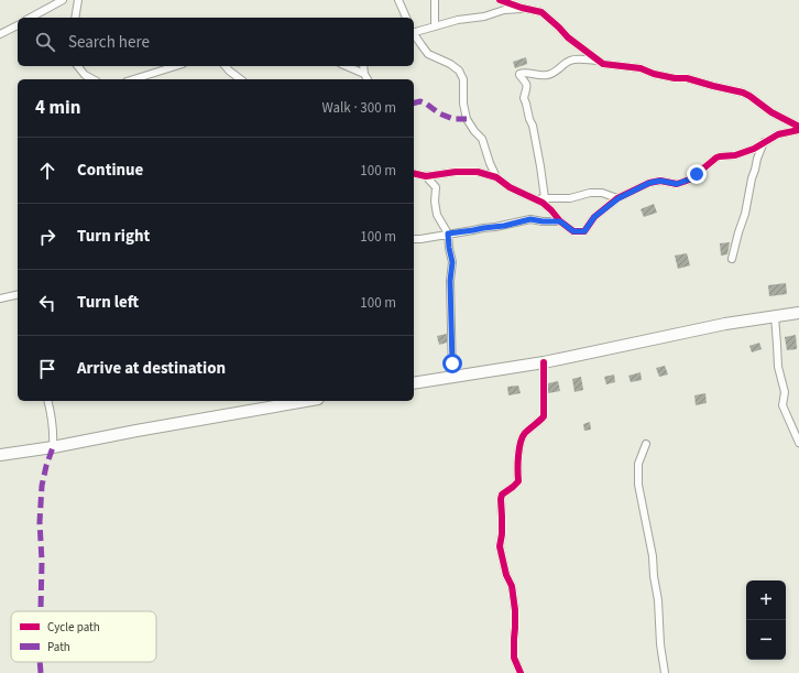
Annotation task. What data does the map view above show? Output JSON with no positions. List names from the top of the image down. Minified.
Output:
{"legend":["Cycle path","Path"],"page":{"search":"Search here","heading":["4 min","Walk · 300 m"],"list":[["Continue","100 m"],["Turn right","100 m"],["Turn left","100 m"],"Arrive at destination"],"map_buttons":["+","−"]}}
